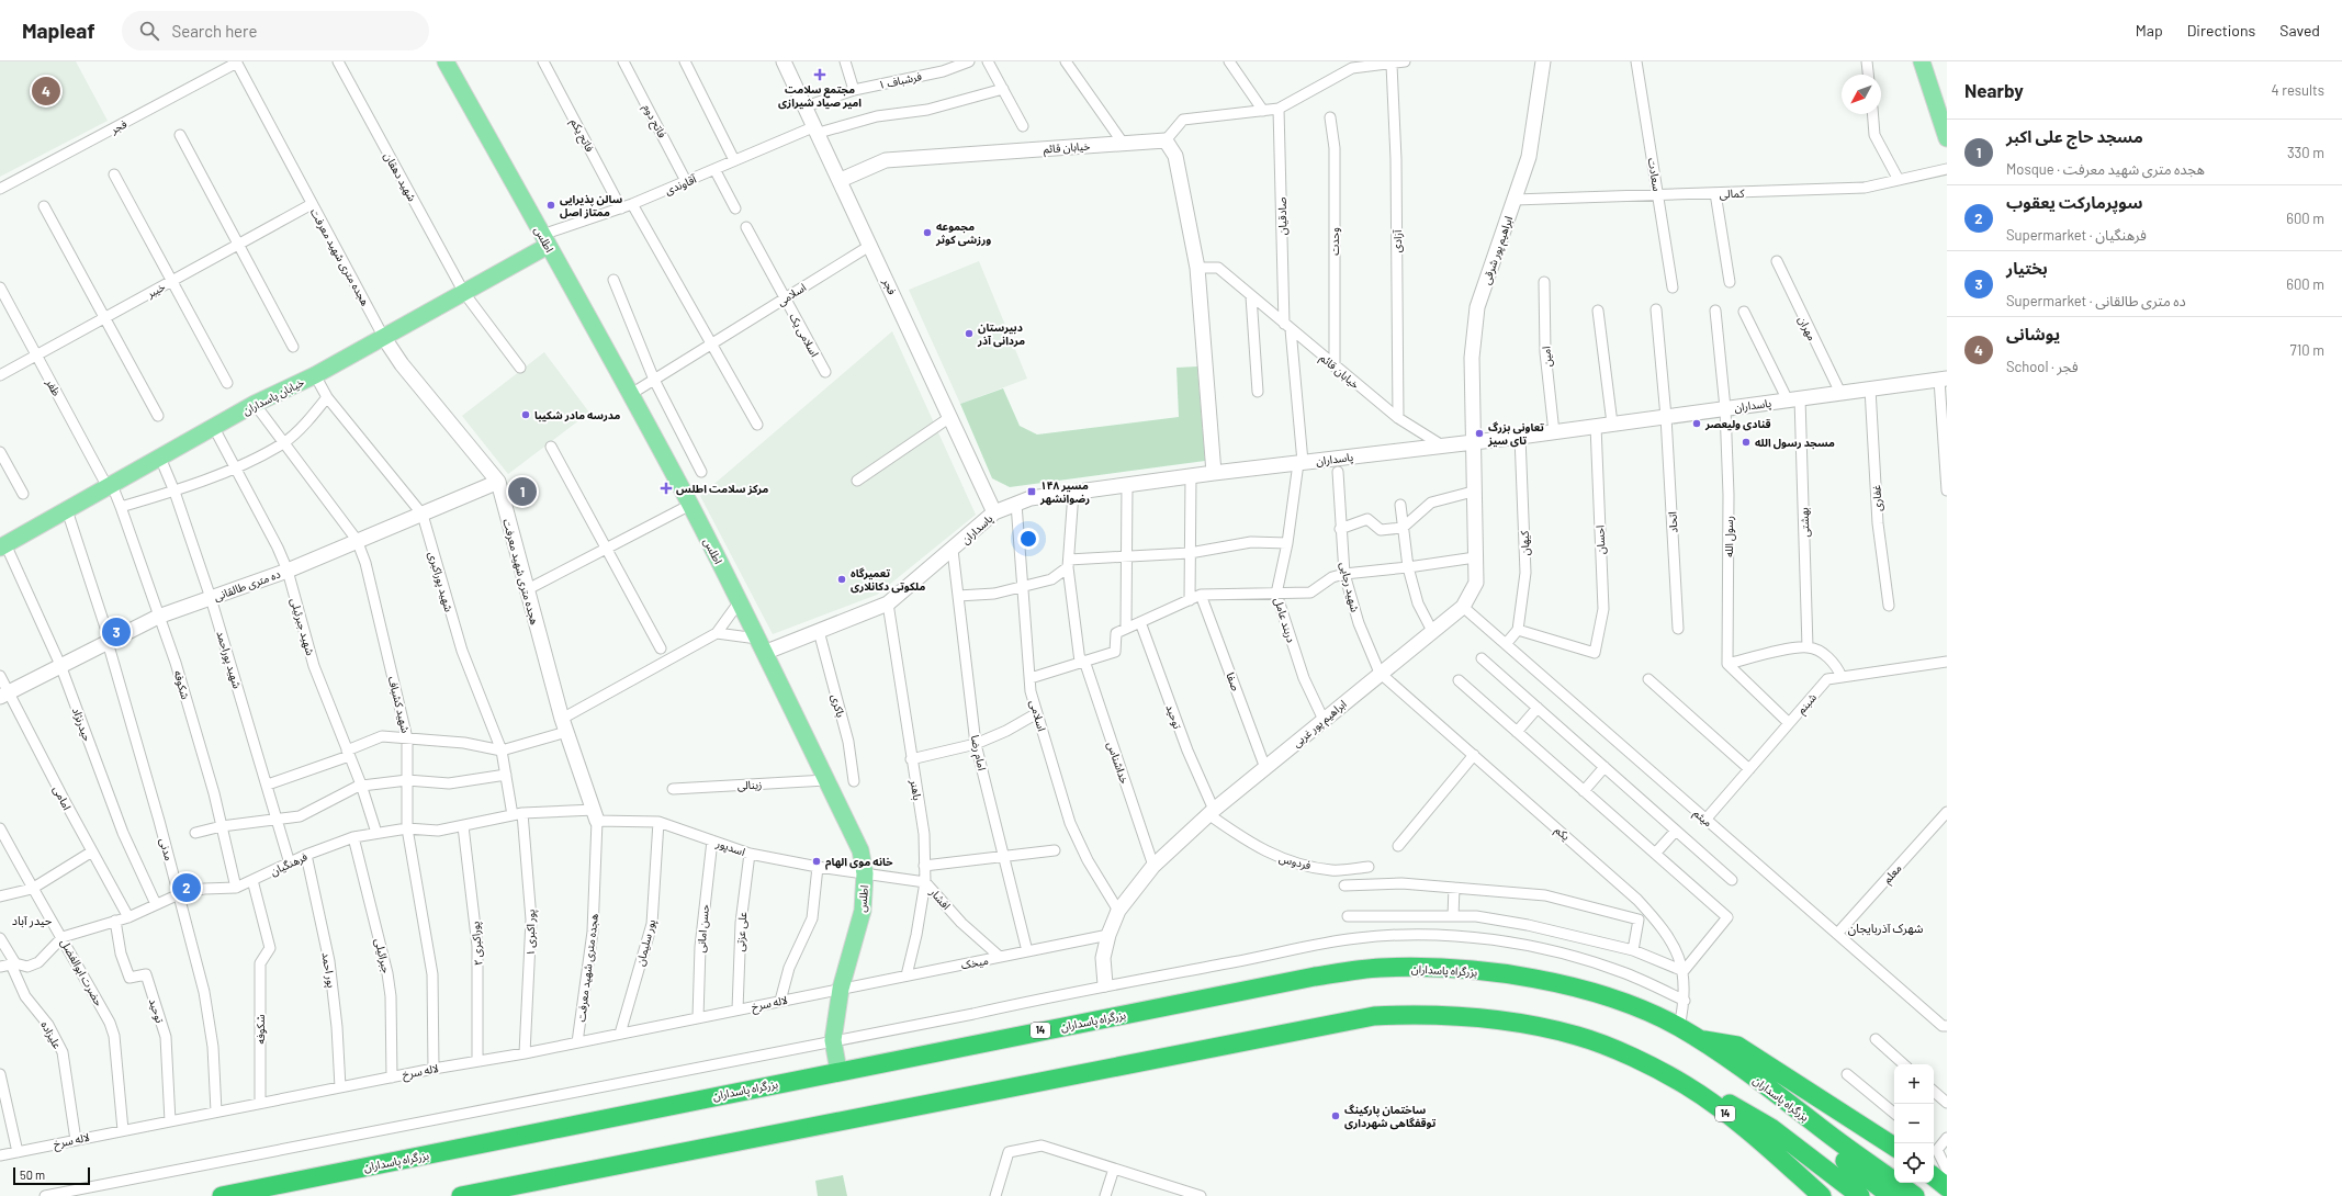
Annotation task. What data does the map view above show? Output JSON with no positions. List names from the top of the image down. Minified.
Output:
{"streets":{"highway":["بزرگراه پاسداران","14"],"main road":["اطلس","خیابان پاسداران"],"street":["فرشباف ۱","فاتح دوم","فجر","فاتح یکم","خیابان قائم","سعادت","شهید دهقان","آقاوندی","کمالی","صادقیان","وحدت","آزادی","ابراهیم پور شرقی","هجده متری شهید معرفت","خیبر","اسلامی","مهران","اسلامی یک","امین","ظفر","پاسداران","غفاری","اتحاد","بهشتی","رسول الله","احسان","کیهان","شهید پوراکبری","ده متری طالقانی","شهید رجایی","دربند عامل","شهید جبرئیلی","شهید پوراحمد","صفا","شکوفه","شبنم","شهید کشباف","باکری","توحید","ابراهیم پور غربی","حیدرنژاد","امام رضا","خداشناس","زینالی","باهنر","امامی","میثم","یکم","اسدپور","مدنی","فردوس","فرهنگیان","معلم","افشار","حسن امانی","علی عزتی","پور اکبری ۱","پور سلیمان","پوراکبری ۲","جبرائیلی","میخک","پور احمد","حضرت ابوالفضل","لاله سرخ","علیزاده"]},"crossings":[["فرشباف ۱","فجر"],["فاتح دوم","آقاوندی"],["فجر","خیابان قائم"],["فجر","آقاوندی"],["فجر","هجده متری شهید معرفت"],["فجر","اسلامی"],["فجر","پاسداران"],["فاتح یکم","آقاوندی"],["خیابان قائم","صادقیان"],["خیابان قائم","وحدت"],["خیابان قائم","آزادی"],["خیابان قائم","پاسداران"],["سعادت","کمالی"],["شهید دهقان","خیابان پاسداران"],["آقاوندی","اطلس"],["آقاوندی","خیابان پاسداران"],["کمالی","ابراهیم پور شرقی"],["صادقیان","پاسداران"],["صادقیان","دربند عامل"],["اطلس","اسلامی"],["اطلس","خیابان پاسداران"],["اطلس","پاسداران"],["اطلس","زینالی"],["اطلس","اسدپور"],["اطلس","افشار"],["اطلس","میخک"],["اطلس","بزرگراه پاسداران"],["اطلس","لاله سرخ"],["ابراهیم پور شرقی","پاسداران"],["ابراهیم پور شرقی","ابراهیم پور غربی"],["هجده متری شهید معرفت","خیبر"],["هجده متری شهید معرفت","خیابان پاسداران"],["هجده متری شهید معرفت","ده متری طالقانی"],["هجده متری شهید معرفت","اسدپور"],["هجده متری شهید معرفت","فرهنگیان"],["هجده متری شهید معرفت","لاله سرخ"],["خیبر","ظفر"],["اسلامی","اسلامی یک"],["اسلامی","پاسداران"],["اسلامی","ابراهیم پور غربی"],["مهران","پاسداران"],["امین","پاسداران"],["ظفر","خیابان پاسداران"],["ظفر","شکوفه"],["خیابان پاسداران","شهید پوراکبری"],["خیابان پاسداران","شهید جبرئیلی"],["خیابان پاسداران","شهید پوراحمد"],["خیابان پاسداران","شکوفه"],["خیابان پاسداران","شهید کشباف"],["خیابان پاسداران","حیدرنژاد"],["خیابان پاسداران","مدنی"],["پاسداران","غفاری"],["پاسداران","اتحاد"],["پاسداران","بهشتی"],["پاسداران","رسول الله"],["پاسداران","احسان"],["پاسداران","کیهان"],["پاسداران","دربند عامل"],["پاسداران","باکری"],["پاسداران","ابراهیم پور غربی"],["پاسداران","امام رضا"],["پاسداران","خداشناس"],["پاسداران","باهنر"],["احسان","کیهان"],["شهید پوراکبری","ده متری طالقانی"],["شهید پوراکبری","فرهنگیان"],["شهید پوراکبری","پور اکبری ۱"],["ده متری طالقانی","شهید جبرئیلی"],["ده متری طالقانی","شهید پوراحمد"],["ده متری طالقانی","شکوفه"],["ده متری طالقانی","شهید کشباف"],["ده متری طالقانی","حیدرنژاد"],["ده متری طالقانی","امامی"],["ده متری طالقانی","مدنی"],["شهید رجایی","ابراهیم پور غربی"],["شهید رجایی","یکم"],["دربند عامل","ابراهیم پور غربی"],["شهید جبرئیلی","فرهنگیان"],["شهید پوراحمد","فرهنگیان"],["صفا","ابراهیم پور غربی"],["شکوفه","فرهنگیان"],["شکوفه","لاله سرخ"],["شبنم","میثم"],["شهید کشباف","فرهنگیان"],["شهید کشباف","لاله سرخ"],["توحید","ابراهیم پور غربی"],["توحید","فردوس"],["توحید","فرهنگیان"],["توحید","لاله سرخ"],["ابراهیم پور غربی","خداشناس"],["ابراهیم پور غربی","میثم"],["ابراهیم پور غربی","یکم"],["ابراهیم پور غربی","فردوس"],["ابراهیم پور غربی","میخک"],["حیدرنژاد","فرهنگیان"],["امام رضا","میخک"],["باهنر","افشار"],["باهنر","میخک"],["امامی","فرهنگیان"],["میثم","معلم"],["یکم","بزرگراه پاسداران"],["اسدپور","فرهنگیان"],["اسدپور","افشار"],["اسدپور","حسن امانی"],["اسدپور","علی عزتی"],["اسدپور","پور سلیمان"],["مدنی","فرهنگیان"],["مدنی","لاله سرخ"],["فرهنگیان","پور اکبری ۱"],["فرهنگیان","پوراکبری ۲"],["فرهنگیان","جبرائیلی"],["فرهنگیان","پور احمد"],["فرهنگیان","حضرت ابوالفضل"],["فرهنگیان","علیزاده"],["افشار","میخک"],["حسن امانی","لاله سرخ"],["علی عزتی","لاله سرخ"],["پور اکبری ۱","لاله سرخ"],["پور سلیمان","لاله سرخ"],["پوراکبری ۲","لاله سرخ"],["جبرائیلی","لاله سرخ"],["میخک","لاله سرخ"],["پور احمد","لاله سرخ"],["حضرت ابوالفضل","لاله سرخ"],["لاله سرخ","علیزاده"]],"districts":["حیدر آباد","شهرک آذربایجان"],"places":{"health":["مجتمع سلامت امیر صیاد شیرازی","مرکز سلامت اطلس"],"other":["سالن پذیرایی ممتاز اصل","مجموعه ورزشی کوثر","دبیرستان مردانی آذر","مدرسه مادر شکیبا","قنادی ولیعصر","تعاونی بزرگ تای سیز","مسجد رسول الله","تعمیرگاه ملکوتی دکانلاری","خانه موی الهام","ساختمان پارکینگ توقفگاهی شهرداری"],"transit":["مسیر ۱۴۸ رضوانشهر"]},"scale_bar":"50 m","north":"bottom left","page":{"header":"Mapleaf","search":"Search here","nav":["Map","Directions","Saved"],"heading":["Nearby","4 results"],"pins":["4","1","3","2"],"list":[{"mark":"1","name":"مسجد حاج علی اکبر","note":"Mosque · هجده متری شهید معرفت","value":"330 m"},{"mark":"2","name":"سوپرمارکت یعقوب","note":"Supermarket · فرهنگیان","value":"600 m"},{"mark":"3","name":"بختیار","note":"Supermarket · ده متری طالقانی","value":"600 m"},{"mark":"4","name":"یوشانی","note":"School · فجر","value":"710 m"}],"map_buttons":["+","−"],"scale":"50 m"}}
